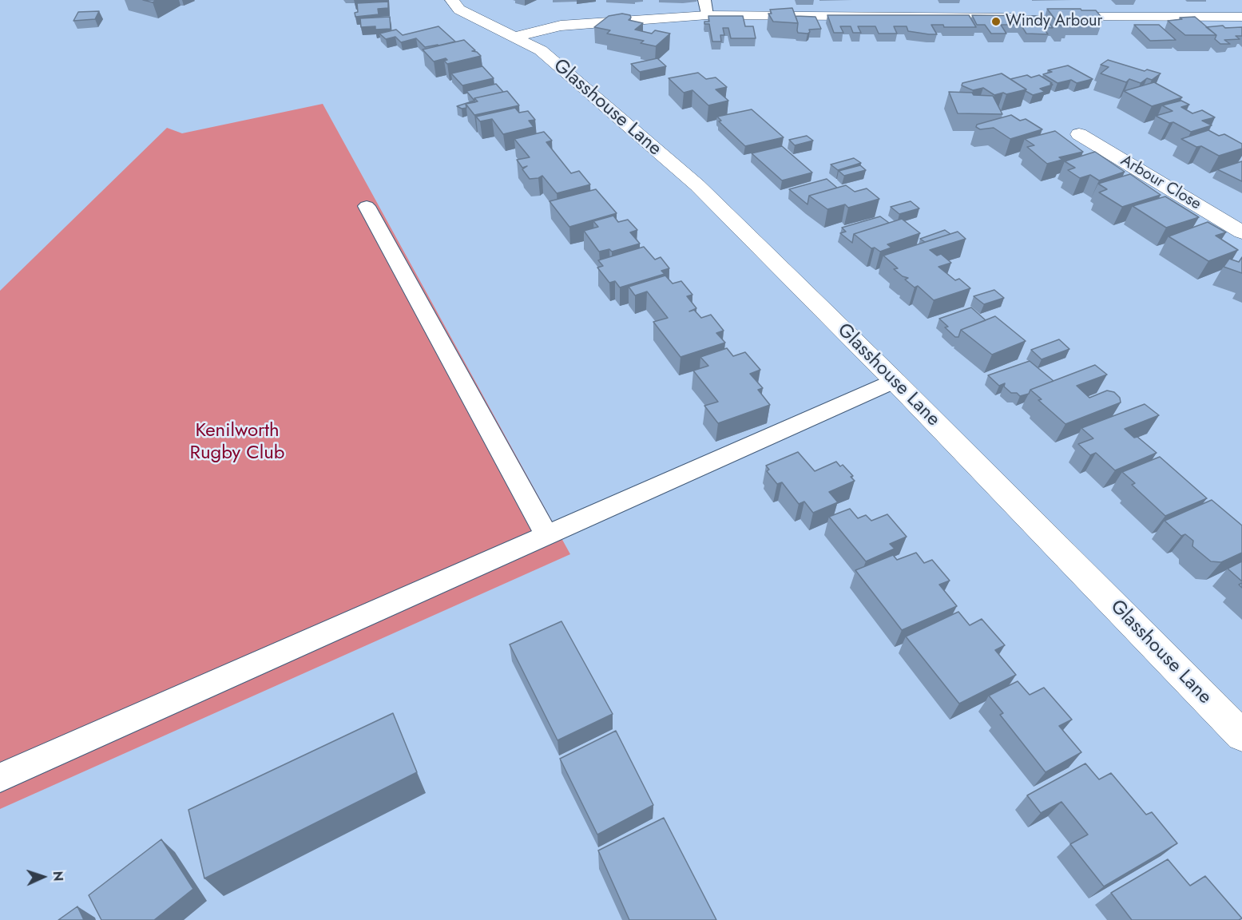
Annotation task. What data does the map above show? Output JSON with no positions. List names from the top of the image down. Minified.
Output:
{"streets":{"street":["Glasshouse Lane","Arbour Close"]},"parks":["Kenilworth Rugby Club"],"places":["Windy Arbour"],"north":"right"}
